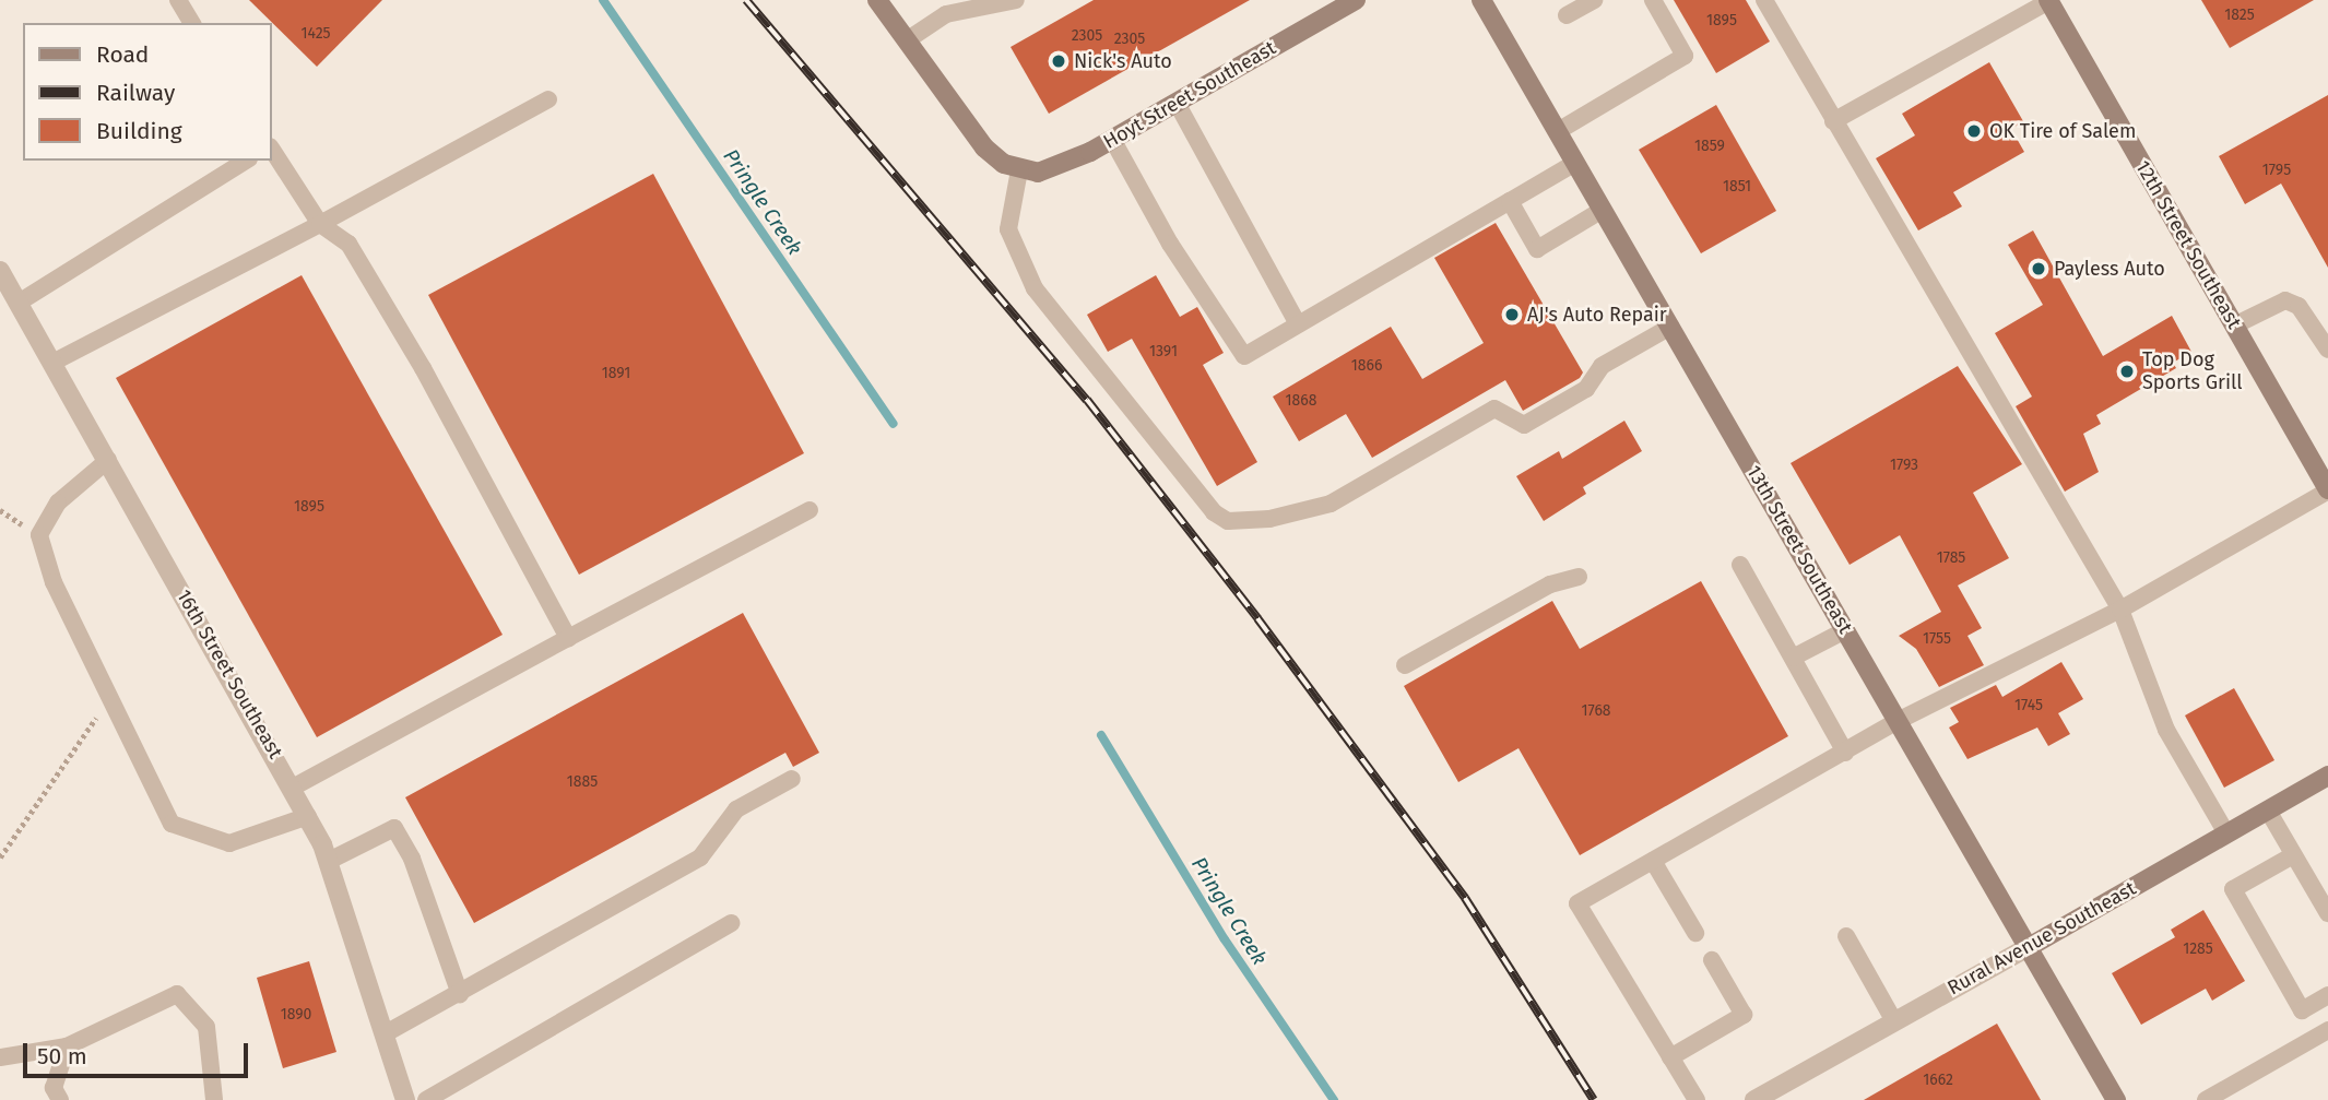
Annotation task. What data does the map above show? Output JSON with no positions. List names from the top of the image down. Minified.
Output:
{"streets":{"main road":["Hoyt Street Southeast","12th Street Southeast","13th Street Southeast","Rural Avenue Southeast"],"street":["16th Street Southeast"]},"crossings":[["13th Street Southeast","Rural Avenue Southeast"]],"water":["Pringle Creek"],"places":["Nick's Auto","OK Tire of Salem","Payless Auto","AJ's Auto Repair","Top Dog Sports Grill"],"house_numbers":["1825","1895","1425","2305","2305","1859","1795","1851","1391","1866","1891","1868","1793","1895","1785","1755","1745","1768","1885","1285","1890","1662"],"legend":["Road","Railway","Building"],"scale_bar":"50 m"}
